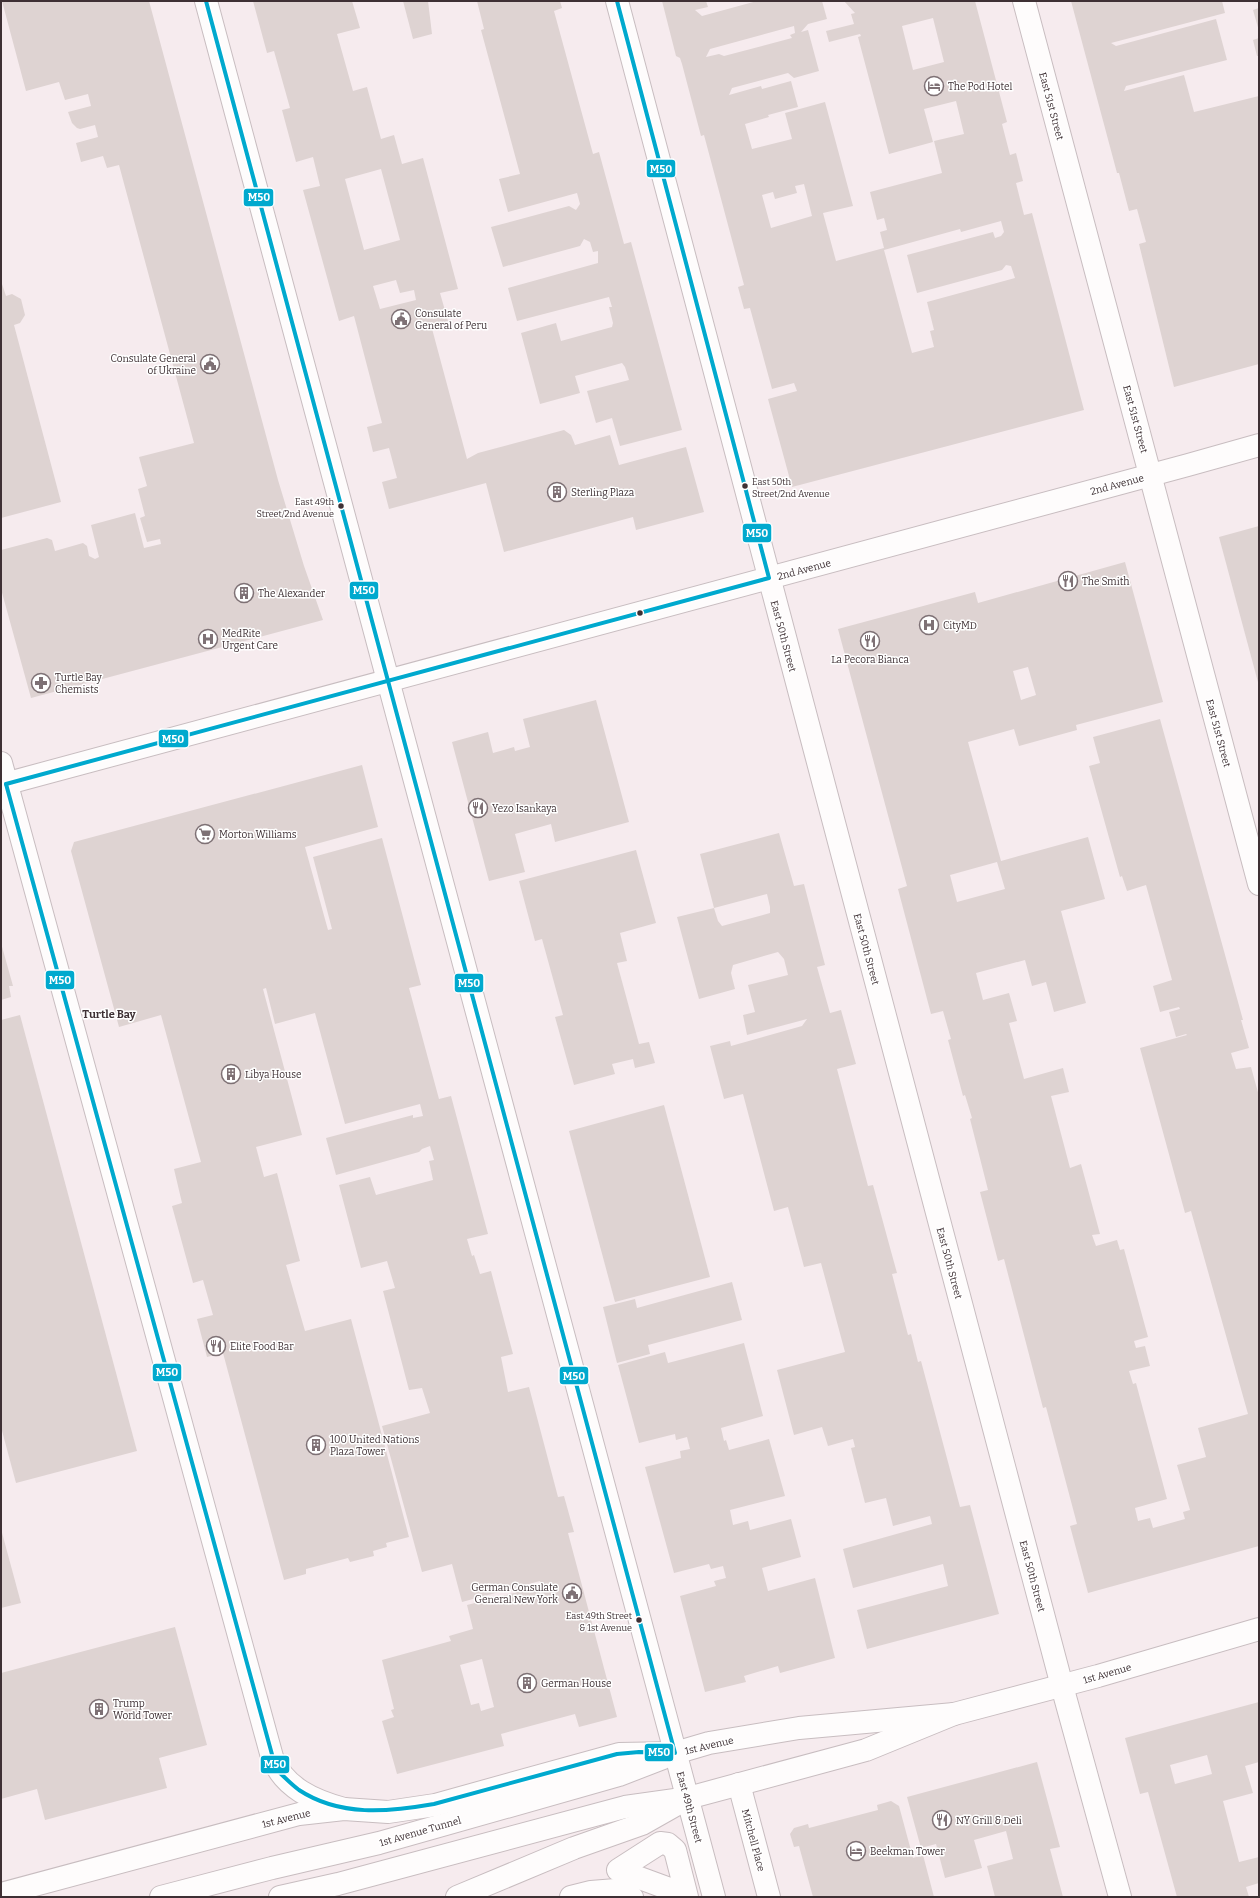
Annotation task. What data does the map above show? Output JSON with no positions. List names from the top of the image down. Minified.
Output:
{"streets":{"main road":["East 51st Street","2nd Avenue","East 50th Street","1st Avenue","East 49th Street","1st Avenue Tunnel","Mitchell Place"]},"crossings":[["East 51st Street","2nd Avenue"],["2nd Avenue","East 50th Street"],["2nd Avenue","East 49th Street"],["East 50th Street","1st Avenue"],["1st Avenue","East 49th Street"],["1st Avenue","1st Avenue Tunnel"],["1st Avenue","Mitchell Place"],["East 49th Street","1st Avenue Tunnel"]],"districts":["Turtle Bay"],"places":{"hotel":["The Pod Hotel","Beekman Tower"],"public building":["Consulate General of Peru","Consulate General of Ukraine","German Consulate General New York"],"other":["East 50th Street/2nd Avenue","East 49th Street/2nd Avenue","East 49th Street & 1st Avenue"],"building":["Sterling Plaza","The Alexander","Libya House","100 United Nations Plaza Tower","German House","Trump World Tower"],"restaurant":["The Smith","La Pecora Bianca","Yezo Isankaya","Elite Food Bar","NY Grill & Deli"],"hospital":["CityMD","MedRite Urgent Care"],"pharmacy":["Turtle Bay Chemists"],"supermarket":["Morton Williams"]},"lines":["transit line M50"]}
